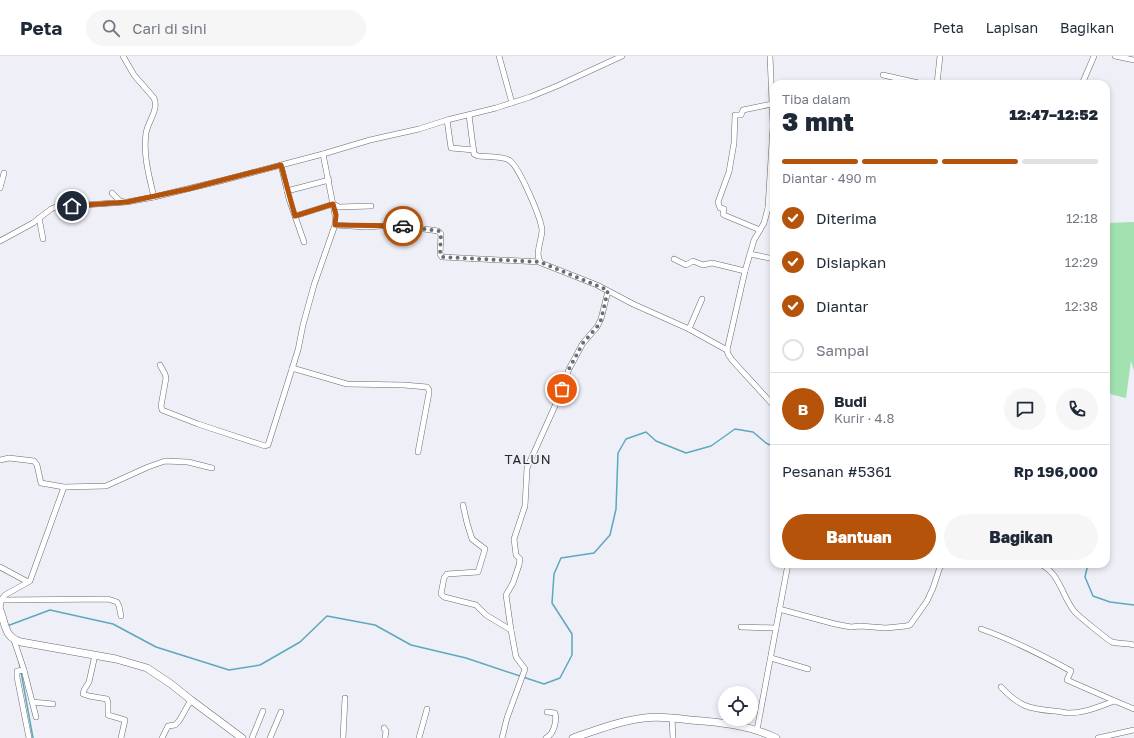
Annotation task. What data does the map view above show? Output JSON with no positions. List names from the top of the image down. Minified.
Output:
{"districts":["TALUN"],"page":{"header":"Peta","search":"Cari di sini","nav":["Peta","Lapisan","Bagikan"],"heading":["3 mnt","Tiba dalam","12:47–12:52"],"panel":["Budi","Kurir · 4.8","Pesanan #5361","Rp 196,000"],"bar":"Diantar · 490 m","list":[["Diterima","12:18"],["Disiapkan","12:29"],["Diantar","12:38"],"Sampai"],"round":"B","buttons":["Bantuan","Bagikan"]}}
